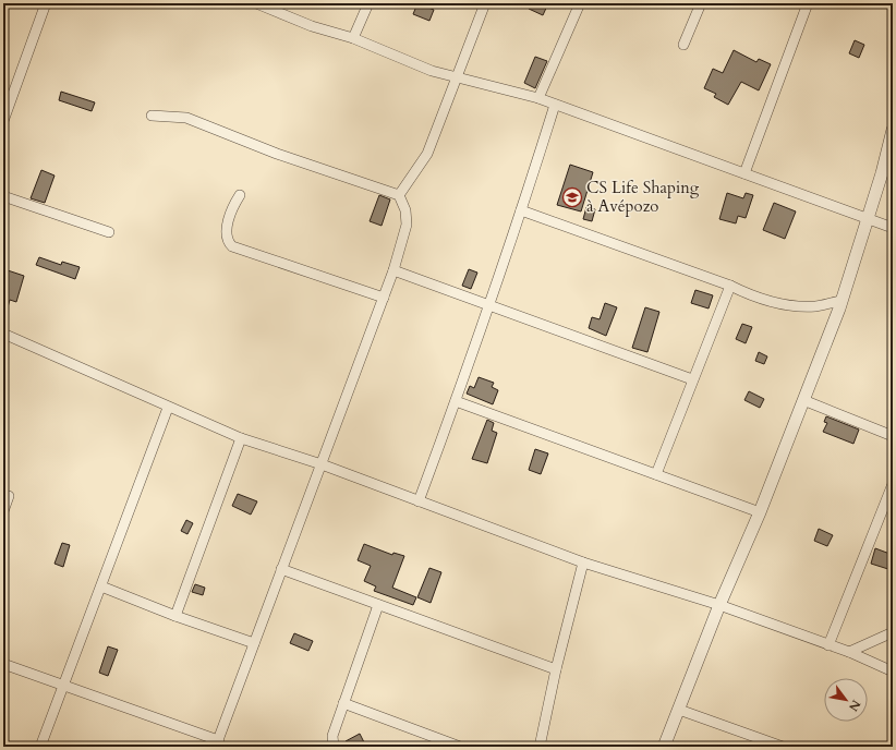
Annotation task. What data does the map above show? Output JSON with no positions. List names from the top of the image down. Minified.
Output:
{"places":{"school or university":["CS Life Shaping à Avépozo"]},"north":"bottom right"}
